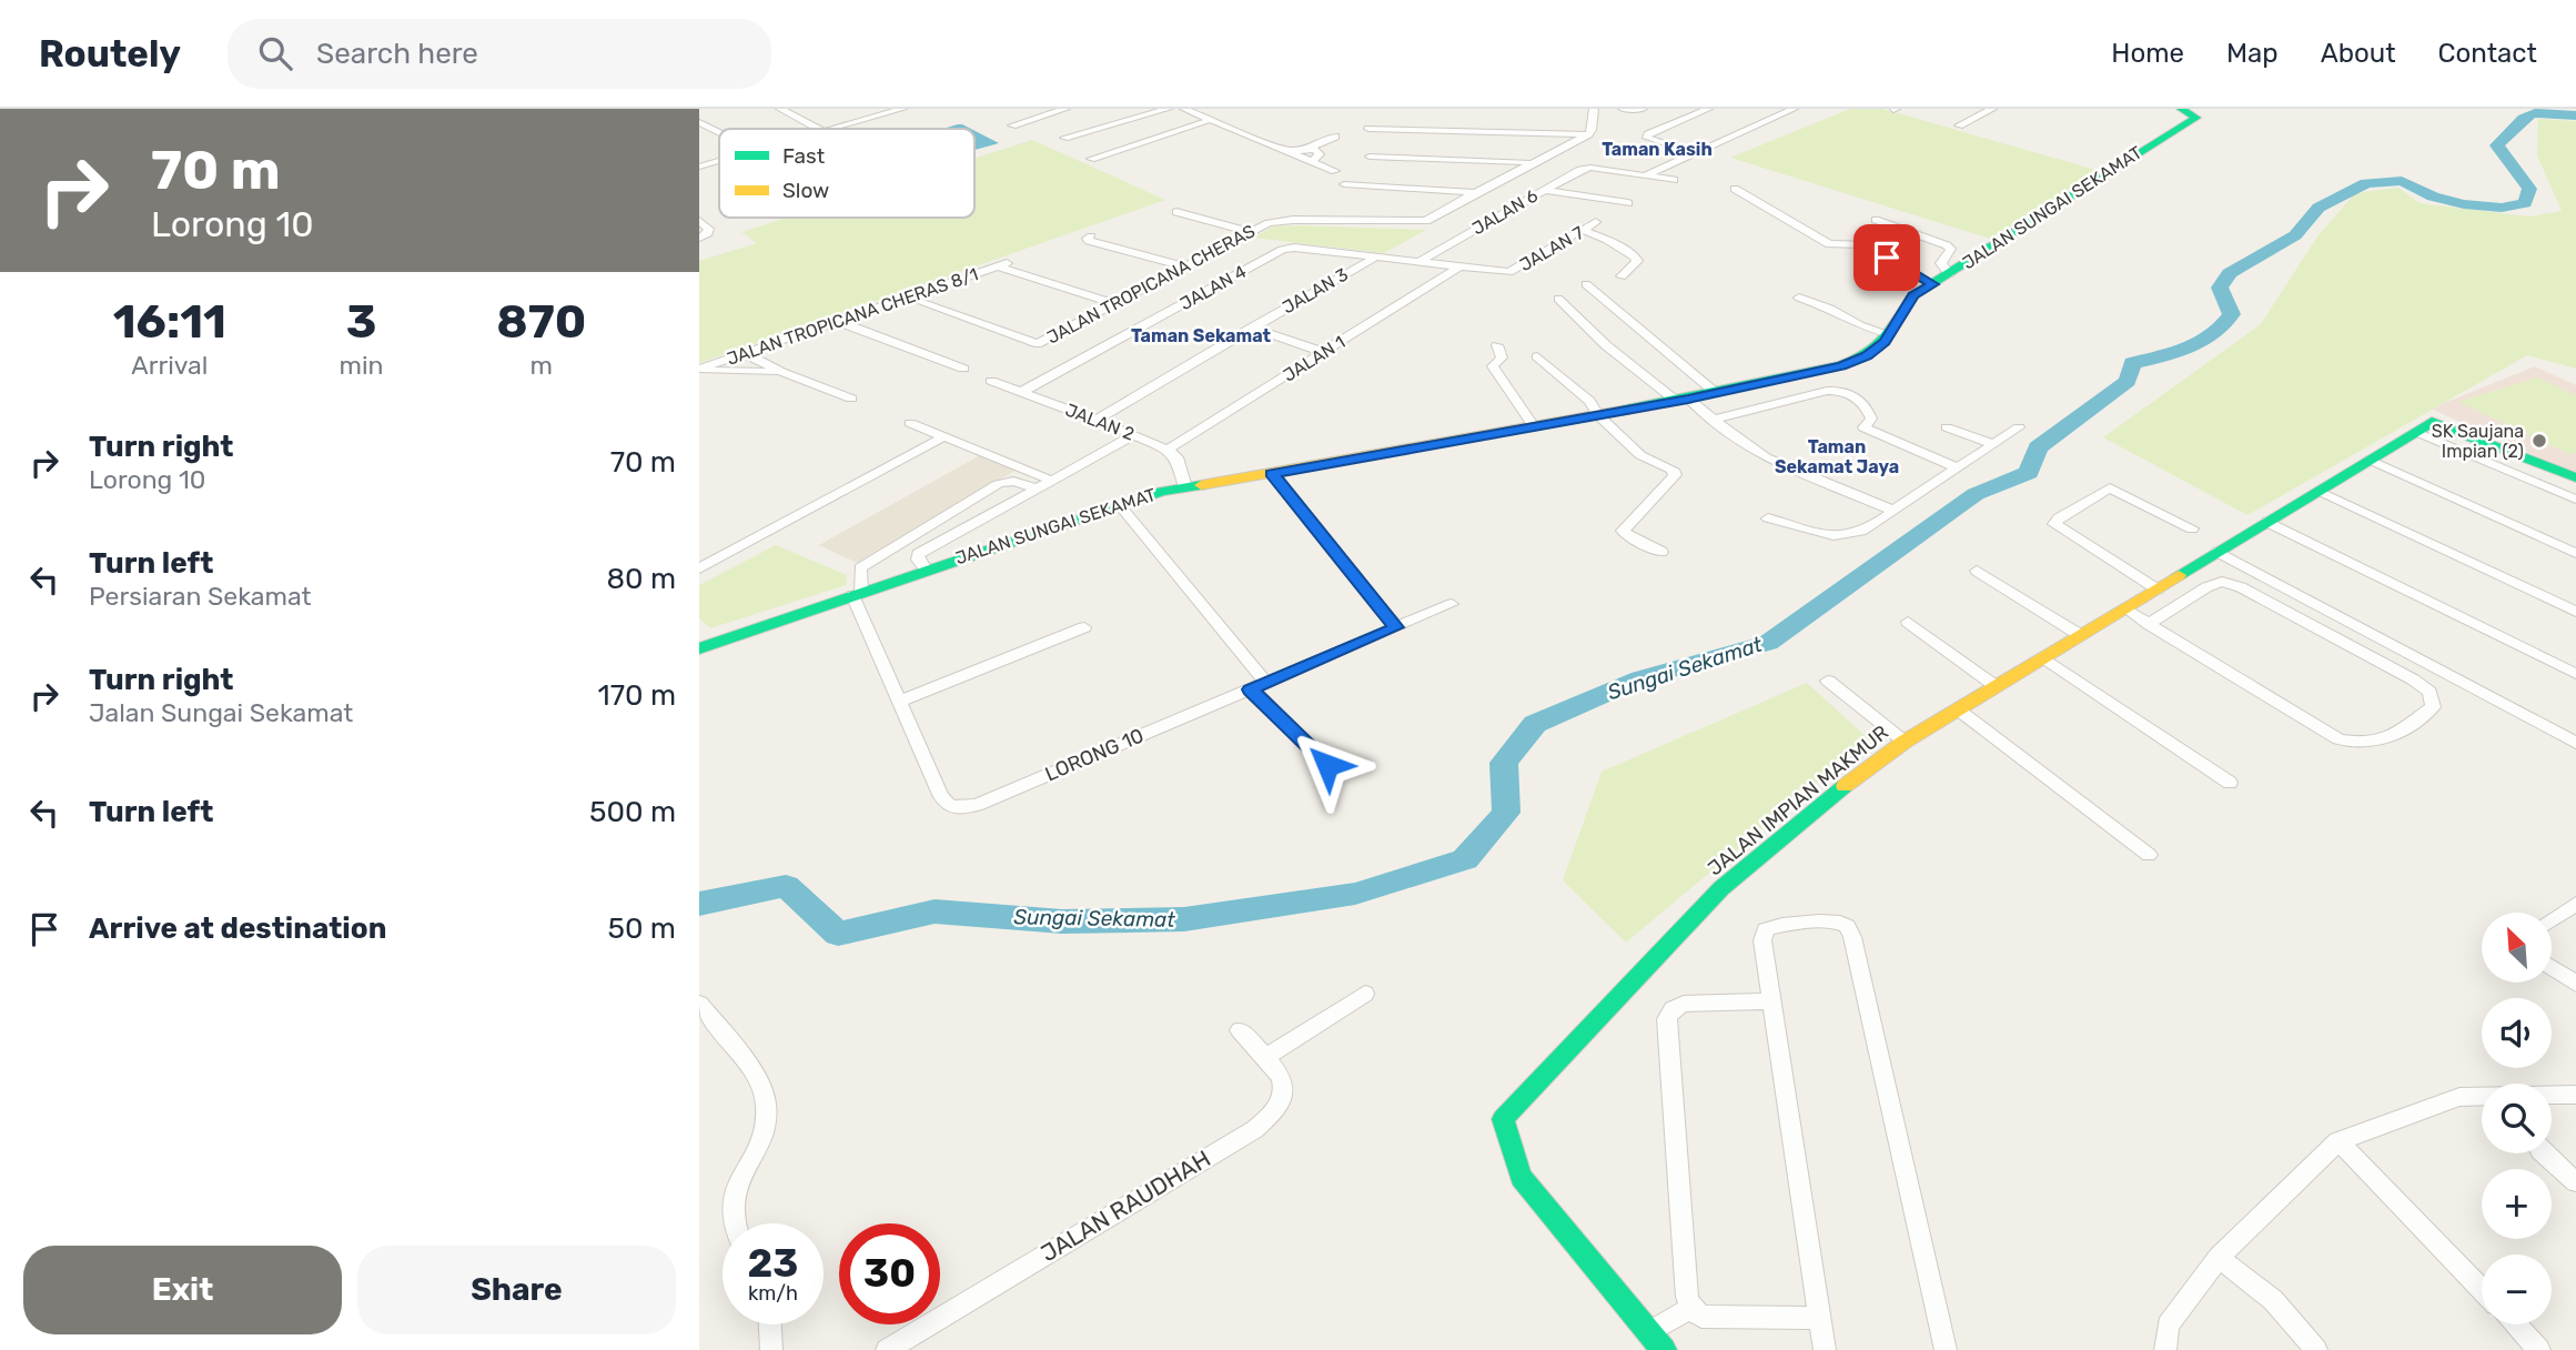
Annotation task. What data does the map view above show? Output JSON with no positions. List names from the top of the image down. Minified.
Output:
{"streets":{"street":["JALAN SUNGAI SEKAMAT","JALAN 6","JALAN 7","JALAN TROPICANA CHERAS","JALAN 4","JALAN 3","JALAN TROPICANA CHERAS 8/1","JALAN 1","JALAN 2","LORONG 10","JALAN IMPIAN MAKMUR","JALAN RAUDHAH"]},"crossings":[["JALAN SUNGAI SEKAMAT","LORONG 10"],["JALAN 6","JALAN 7"],["JALAN 7","JALAN 4"],["JALAN 7","JALAN 3"],["JALAN 7","JALAN 1"],["JALAN TROPICANA CHERAS","JALAN TROPICANA CHERAS 8/1"],["JALAN 4","JALAN 2"],["JALAN 3","JALAN 2"],["JALAN 1","JALAN 2"]],"districts":["Taman Kasih","Taman Sekamat","Taman Sekamat Jaya"],"water":["Sungai Sekamat"],"places":["SK Saujana Impian (2)"],"legend":["Fast","Slow"],"north":"top left","page":{"header":"Routely","search":"Search here","nav":["Home","Map","About","Contact"],"turn":["70 m","Lorong 10"],"eta":["16:11","Arrival","3","min","870","m"],"list":[{"name":"Turn right","note":"Lorong 10","value":"70 m"},{"name":"Turn left","note":"Persiaran Sekamat","value":"80 m"},{"name":"Turn right","note":"Jalan Sungai Sekamat","value":"170 m"},{"name":"Turn left","value":"500 m"},{"name":"Arrive at destination","value":"50 m"}],"map_buttons":["+","−"],"speed":"23 km/h","limit":"30","buttons":["Exit","Share"]}}
